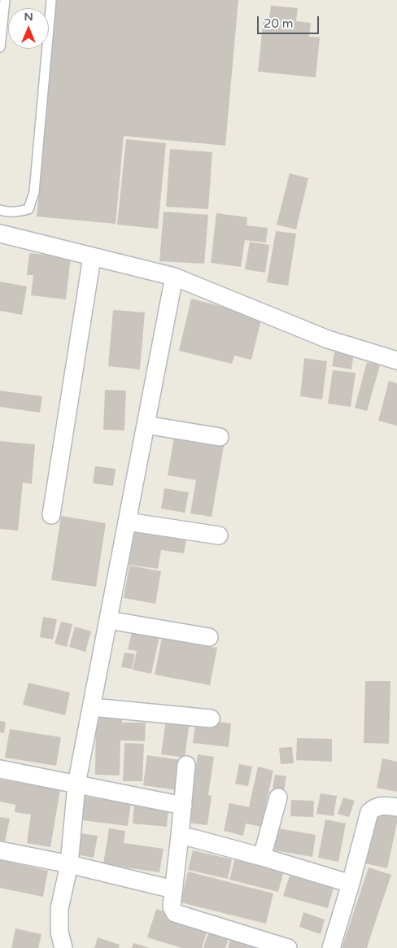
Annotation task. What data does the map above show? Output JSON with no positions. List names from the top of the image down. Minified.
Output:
{"scale_bar":"20 m","north":"top"}
